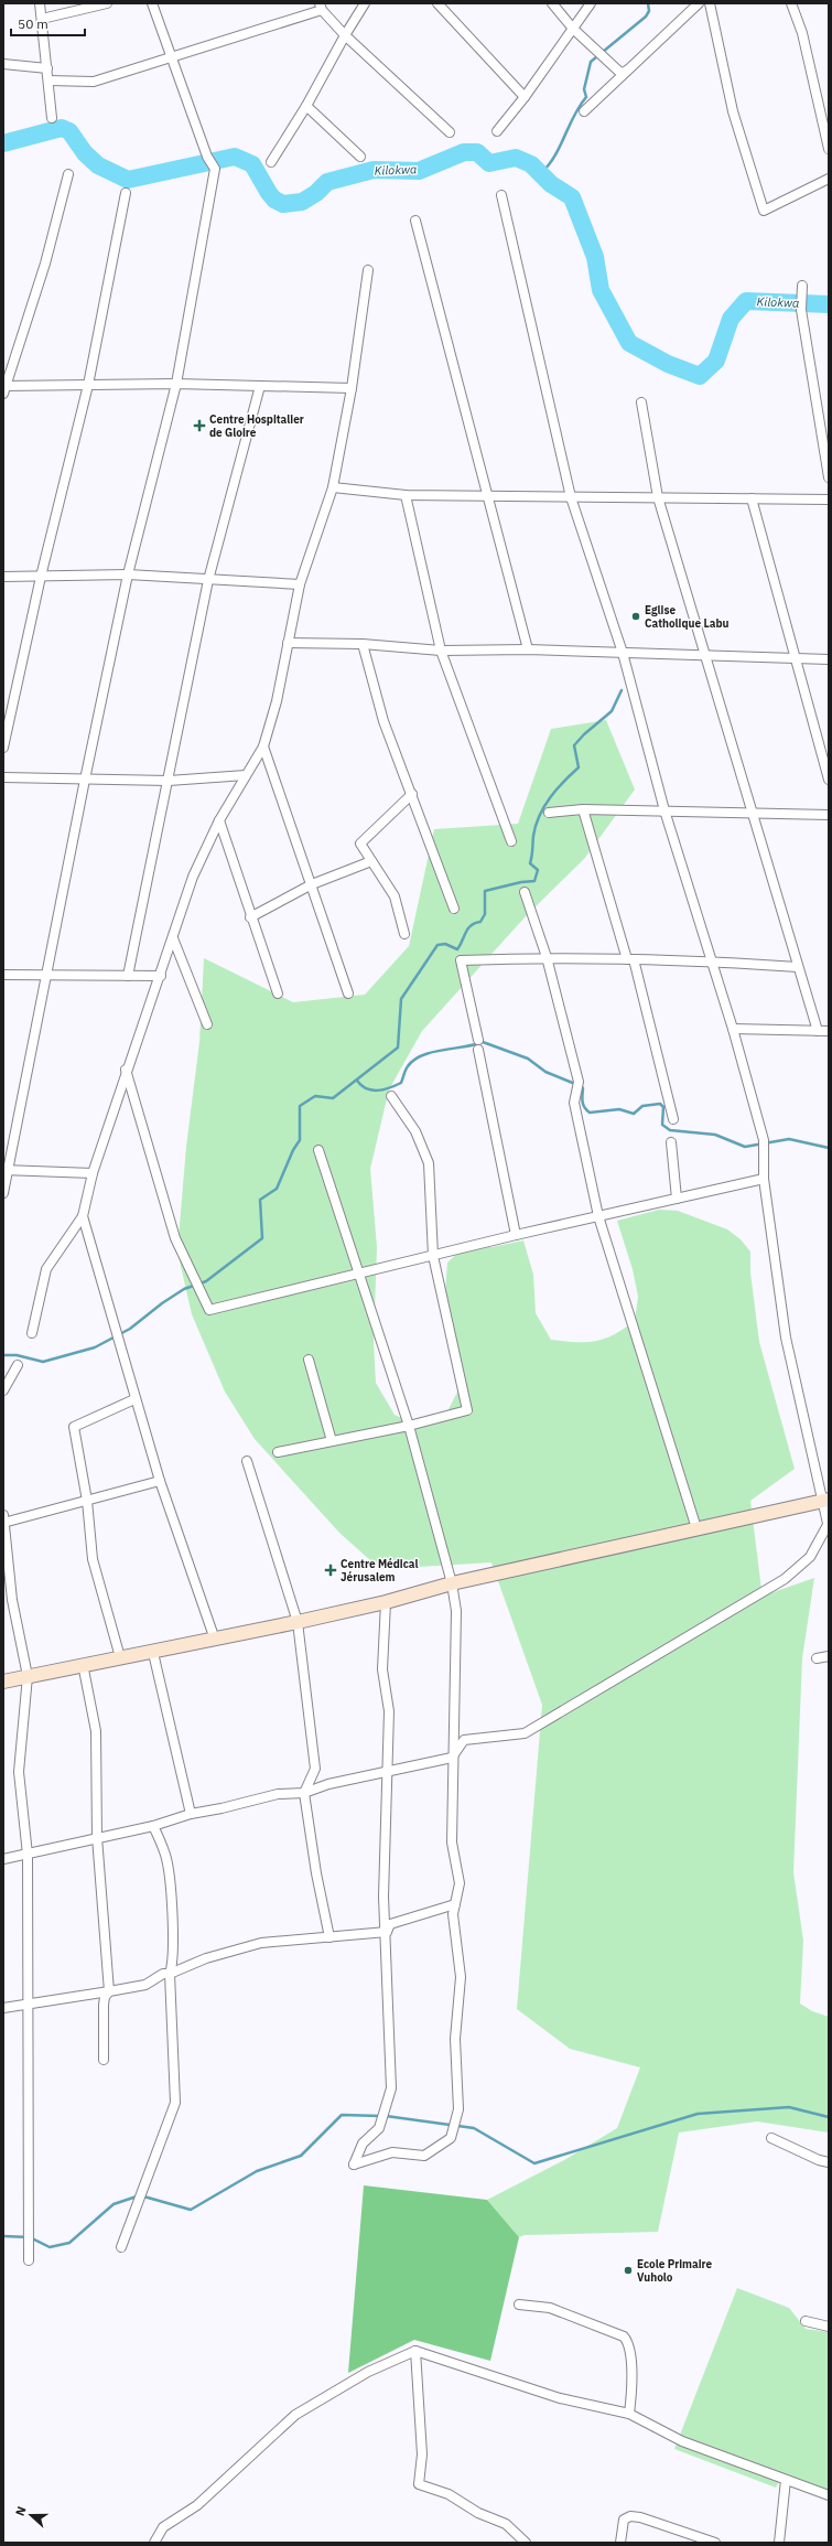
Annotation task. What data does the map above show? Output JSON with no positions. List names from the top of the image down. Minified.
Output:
{"water":["Kilokwa"],"places":{"health":["Centre Hospitalier de Gloire","Centre Médical Jérusalem"],"other":["Eglise Catholique Labu","Ecole Primaire Vuholo"]},"scale_bar":"50 m","north":"left"}
